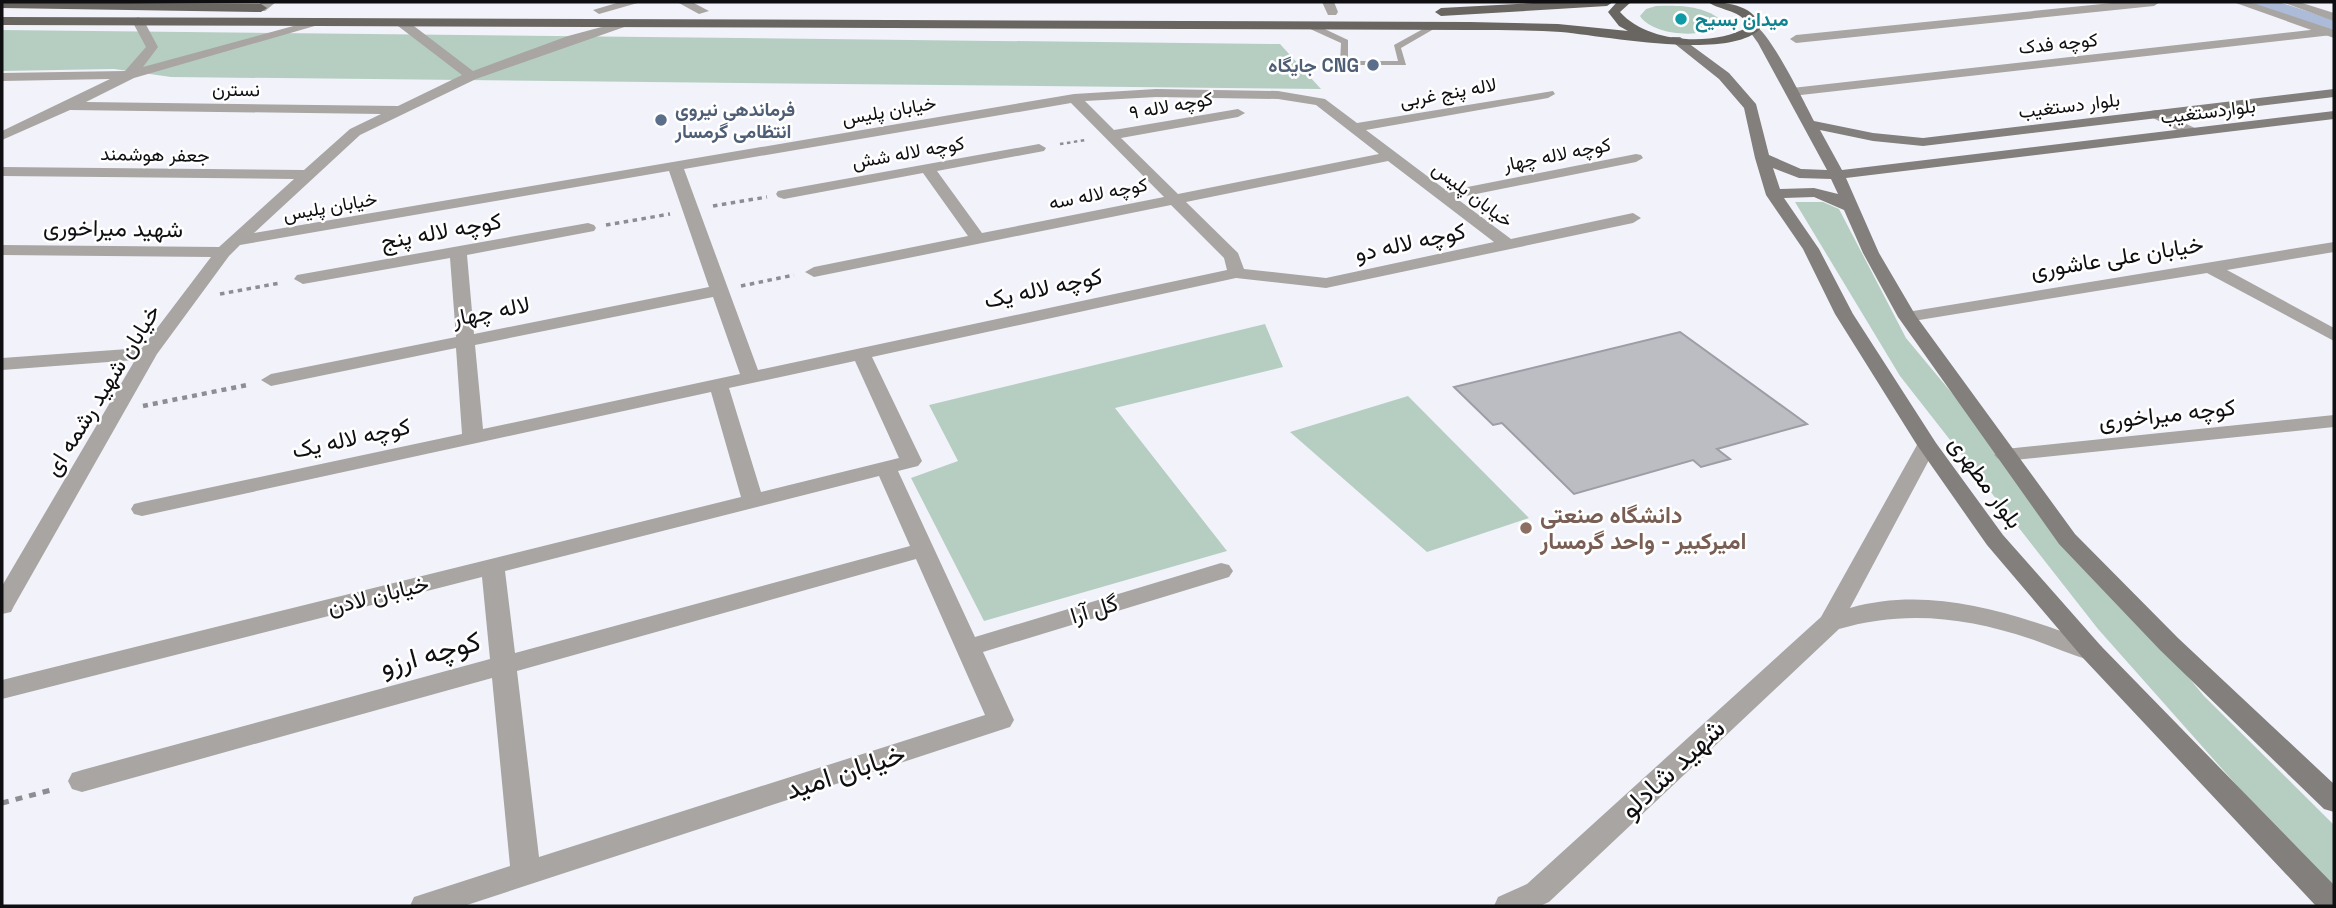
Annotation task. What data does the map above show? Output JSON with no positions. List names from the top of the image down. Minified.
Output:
{"streets":{"main road":["بلوار دستغیب","بلواردستغیب","بلوار مطهری"],"street":["کوچه فدک","نسترن","لاله پنج غربی","کوچه لاله ۹","خیابان پلیس","کوچه لاله شش","جعفر هوشمند","کوچه لاله چهار","کوچه لاله سه","شهید میراخوری","کوچه لاله پنج","کوچه لاله دو","خیابان علی عاشوری","کوچه لاله یک","لاله چهار","خیابان شهید رشمه ای","کوچه میراخوری","خیابان لادن","گل آرا","کوچه ارزو","شهید شادلو","خیابان امید"]},"crossings":[["کوچه فدک","بلوار مطهری"],["نسترن","خیابان شهید رشمه ای"],["لاله پنج غربی","خیابان پلیس"],["بلوار دستغیب","بلوار مطهری"],["خیابان پلیس","کوچه لاله چهار"],["خیابان پلیس","کوچه لاله سه"],["خیابان پلیس","شهید میراخوری"],["خیابان پلیس","کوچه لاله دو"],["خیابان پلیس","خیابان شهید رشمه ای"],["بلواردستغیب","بلوار مطهری"],["جعفر هوشمند","خیابان شهید رشمه ای"],["شهید میراخوری","خیابان شهید رشمه ای"],["کوچه لاله دو","کوچه لاله یک"],["خیابان علی عاشوری","بلوار مطهری"],["کوچه میراخوری","بلوار مطهری"],["خیابان لادن","خیابان امید"],["گل آرا","خیابان امید"],["کوچه ارزو","خیابان امید"]],"places":["میدان بسیح","جایگاه CNG","فرماندهی نیروی انتظامی گرمسار","دانشگاه صنعتی امیرکبیر - واحد گرمسار"]}
